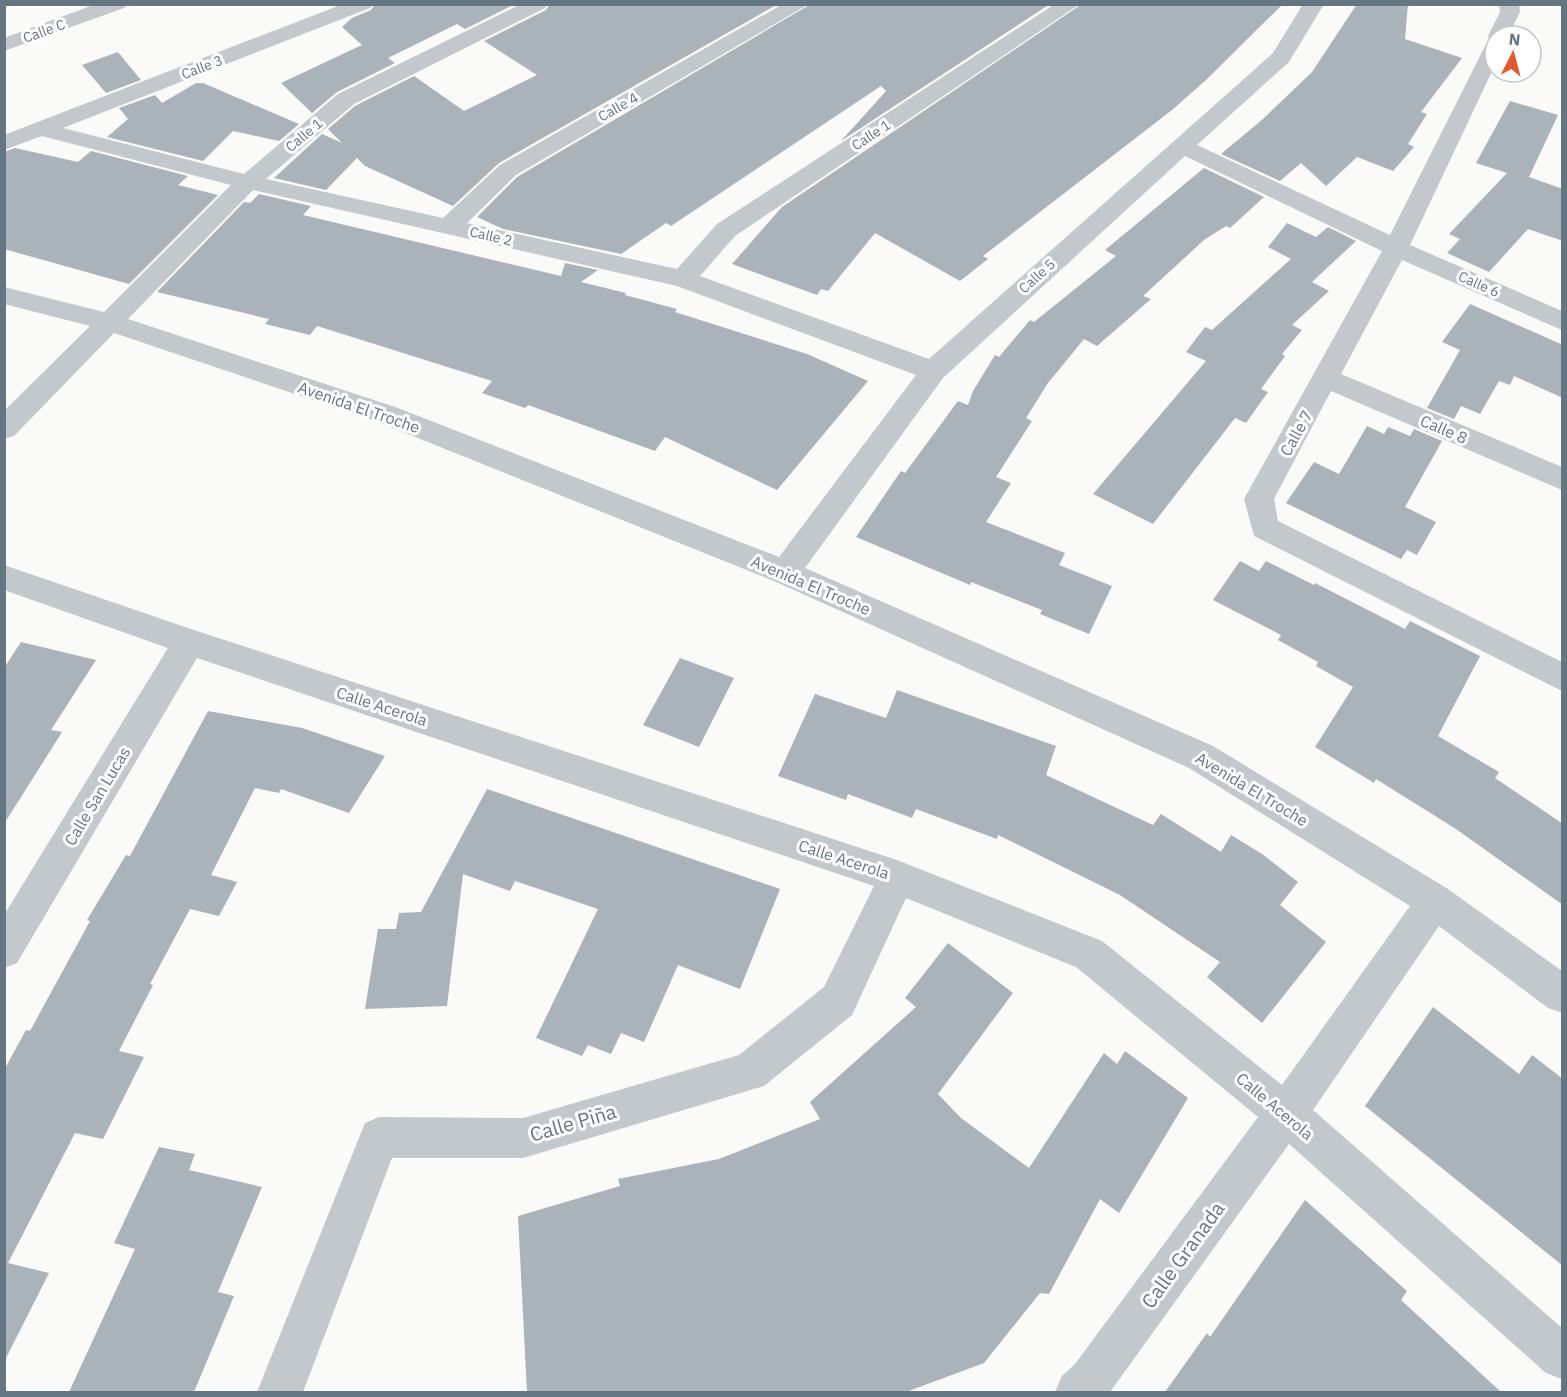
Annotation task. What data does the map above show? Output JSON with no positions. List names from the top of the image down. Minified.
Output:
{"streets":{"street":["Calle C","Calle 3","Calle 4","Calle 1","Calle 2","Calle 5","Calle 6","Avenida El Troche","Calle 8","Calle 7","Calle Acerola","Calle San Lucas","Calle Piña","Calle Granada"]},"crossings":[["Calle 3","Calle 2"],["Calle 4","Calle 2"],["Calle 1","Calle 2"],["Calle 1","Avenida El Troche"],["Calle 2","Calle 5"],["Calle 5","Calle 6"],["Calle 5","Avenida El Troche"],["Calle 6","Calle 7"],["Avenida El Troche","Calle Granada"],["Calle 8","Calle 7"],["Calle Acerola","Calle San Lucas"],["Calle Acerola","Calle Piña"],["Calle Acerola","Calle Granada"]],"north":"top"}
